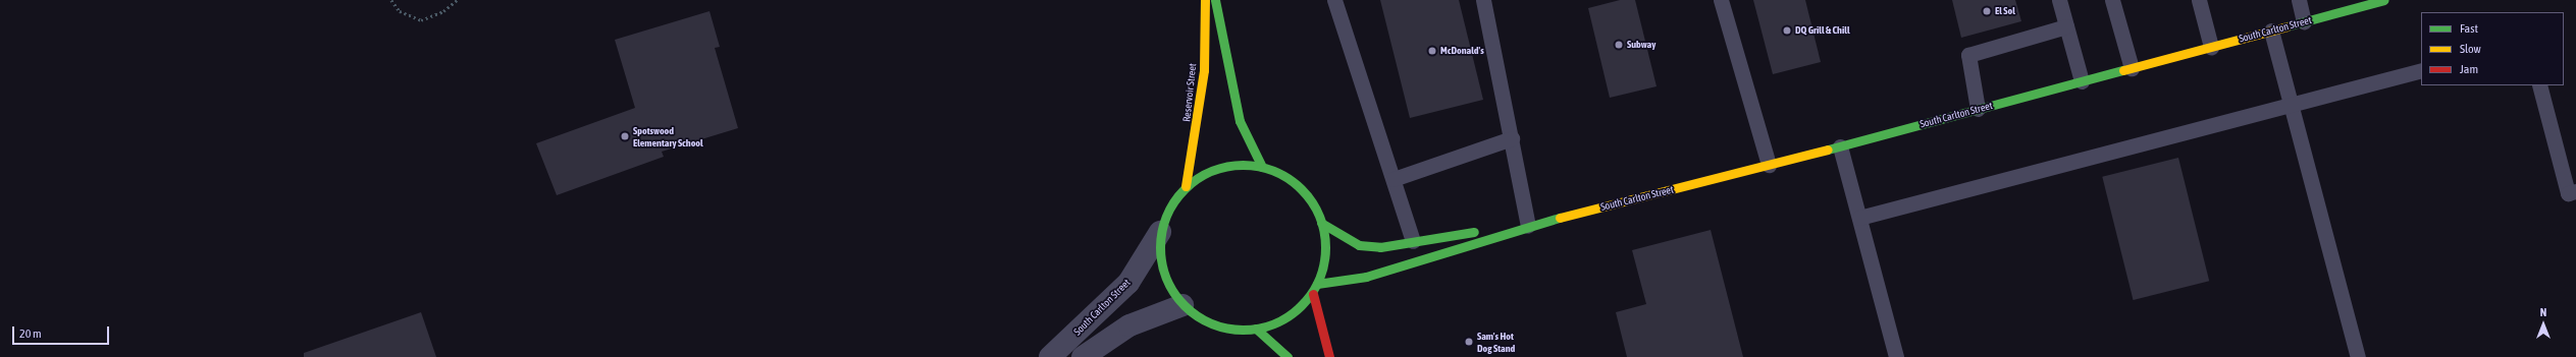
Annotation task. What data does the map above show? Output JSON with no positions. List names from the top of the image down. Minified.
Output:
{"streets":{"street":["South Carlton Street","Reservoir Street"]},"places":["El Sol","DQ Grill & Chill","Subway","McDonald's","Spotswood Elementary School","Sam's Hot Dog Stand"],"legend":["Fast","Slow","Jam"],"scale_bar":"20 m","north":"top"}
